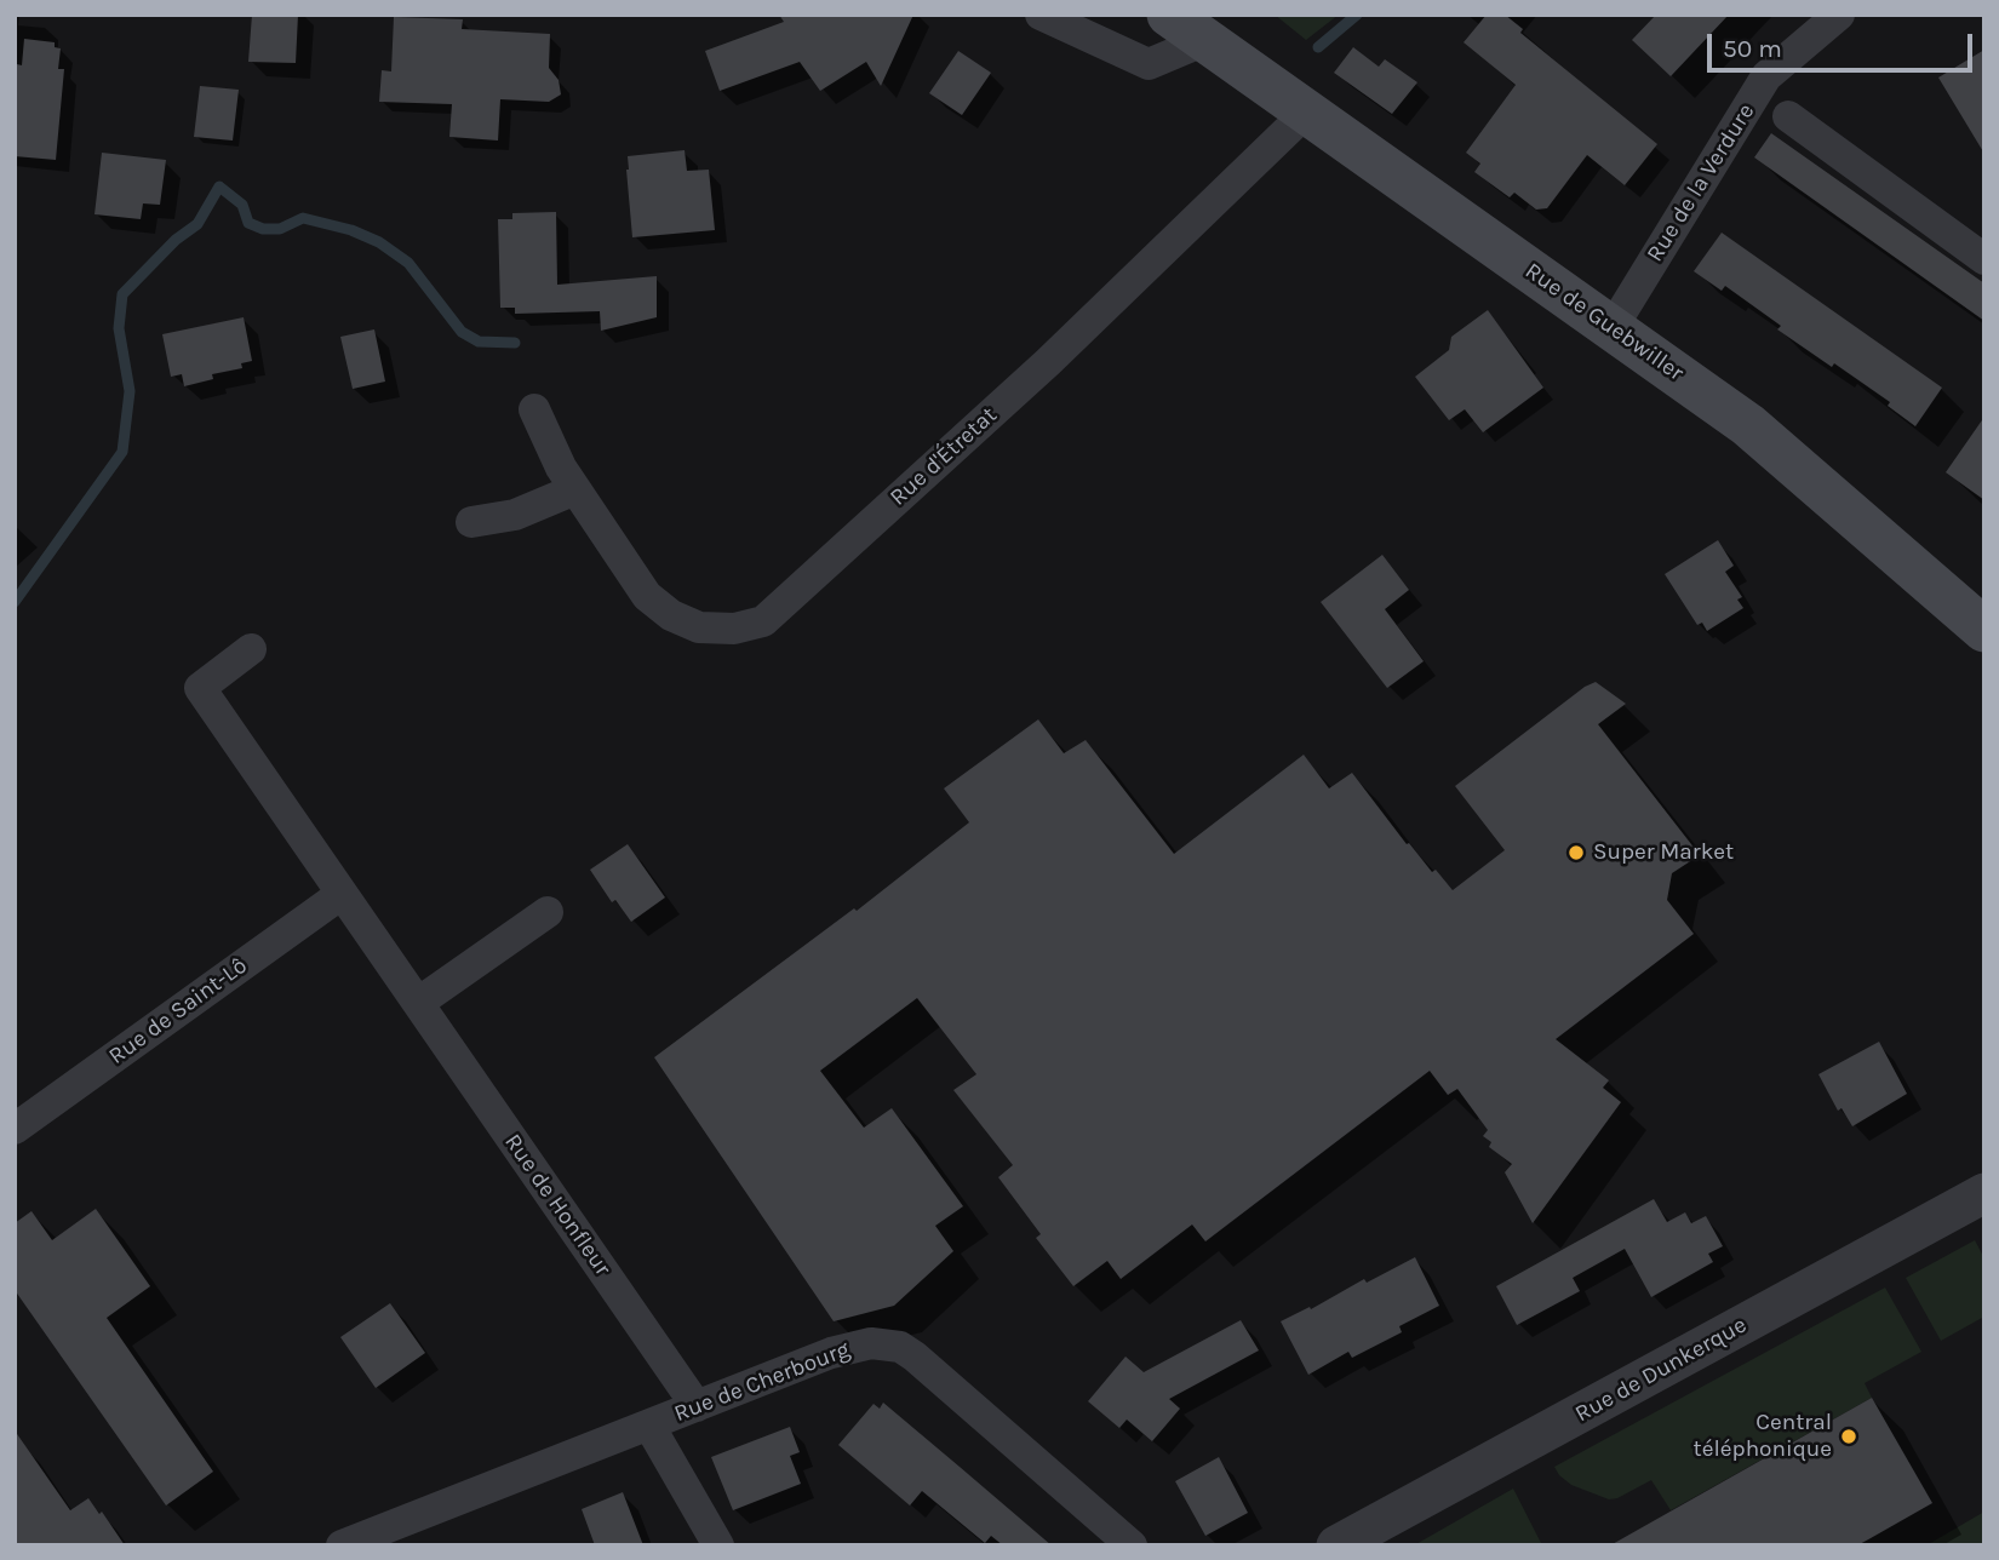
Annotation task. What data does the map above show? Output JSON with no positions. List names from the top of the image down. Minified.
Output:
{"streets":{"main road":["Rue de Guebwiller"],"street":["Rue de la Verdure","Rue d'Étretat","Rue de Saint-Lô","Rue de Honfleur","Rue de Dunkerque","Rue de Cherbourg"]},"crossings":[["Rue de la Verdure","Rue de Guebwiller"],["Rue de Guebwiller","Rue d'Étretat"],["Rue de Saint-Lô","Rue de Honfleur"],["Rue de Honfleur","Rue de Cherbourg"]],"places":["Super Market","Central téléphonique"],"scale_bar":"50 m"}
